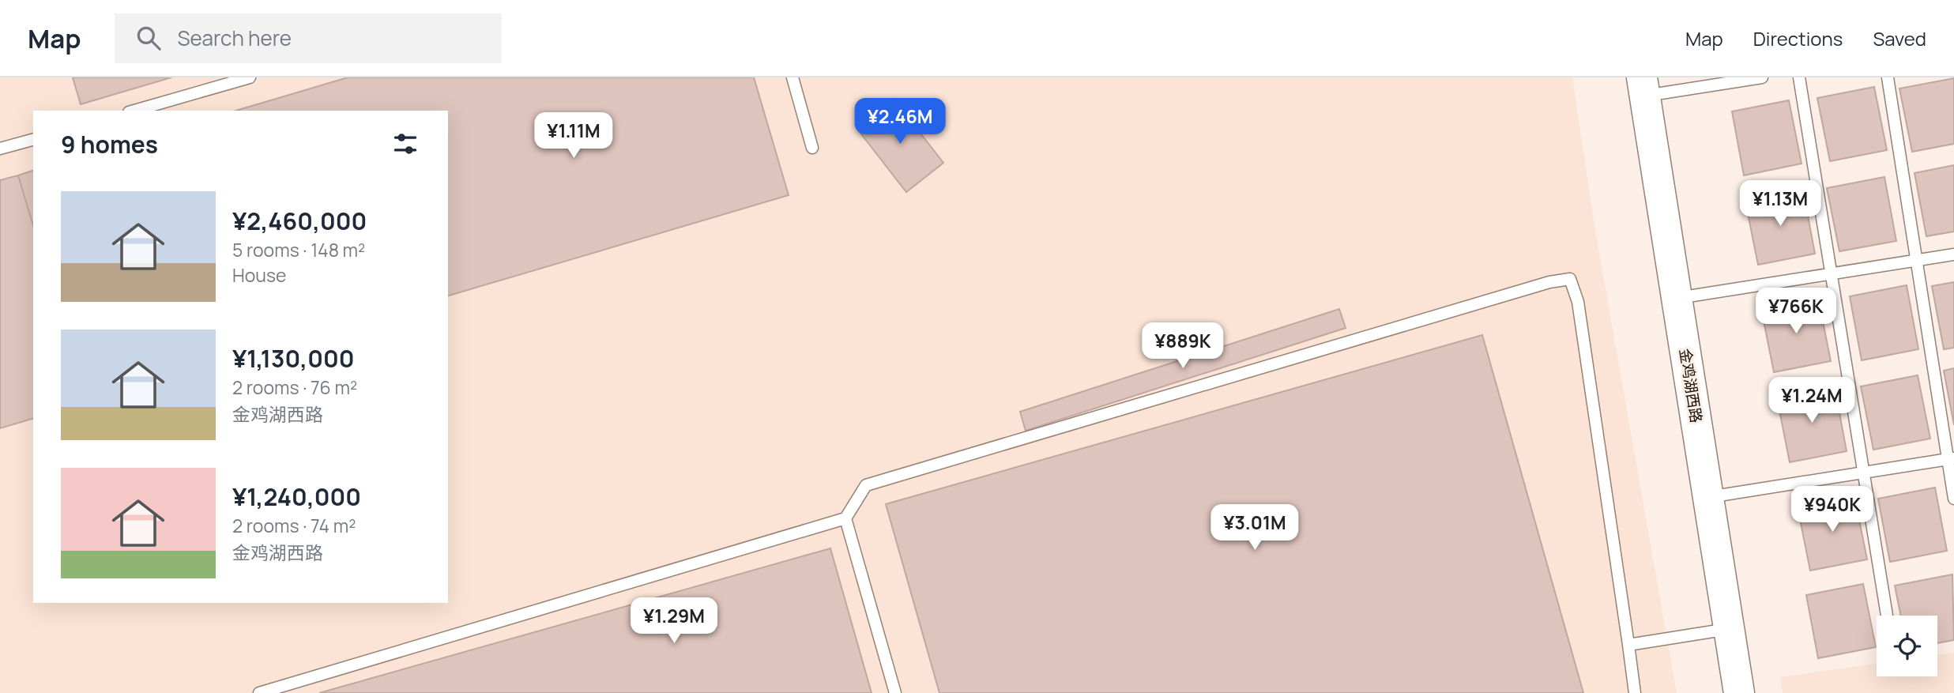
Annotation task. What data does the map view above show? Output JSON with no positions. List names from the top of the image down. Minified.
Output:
{"streets":{"street":["金鸡湖西路"]},"page":{"header":"Map","search":"Search here","nav":["Map","Directions","Saved"],"price":["¥2.46M","¥1.11M","¥1.13M","¥766K","¥889K","¥1.24M","¥940K","¥3.01M","¥1.29M"],"heading":"9 homes","list":[{"name":"¥2,460,000","note":"5 rooms · 148 m² · House"},{"name":"¥1,130,000","note":"2 rooms · 76 m² · 金鸡湖西路"},{"name":"¥1,240,000","note":"2 rooms · 74 m² · 金鸡湖西路"}]}}
